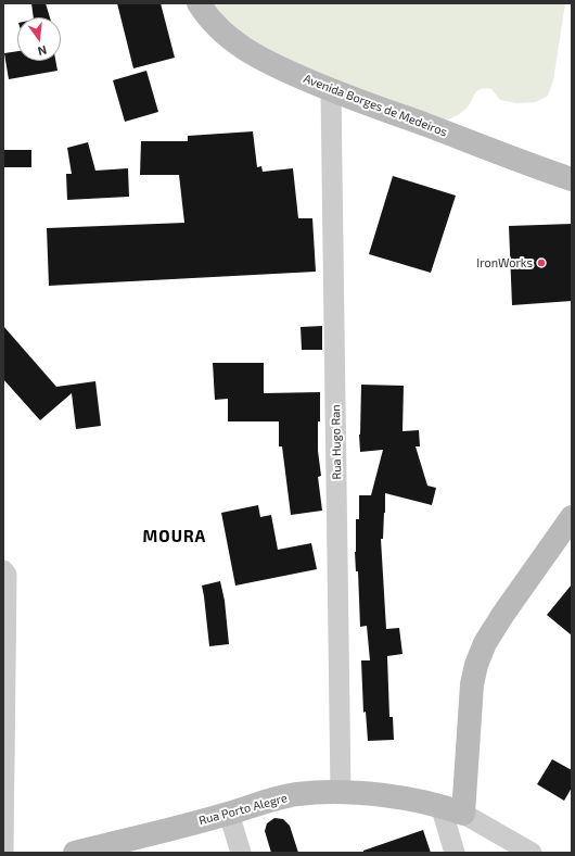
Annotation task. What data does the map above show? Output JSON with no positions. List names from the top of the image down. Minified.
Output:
{"streets":{"street":["Avenida Borges de Medeiros","Rua Hugo Ran","Rua Porto Alegre"]},"crossings":[["Avenida Borges de Medeiros","Rua Hugo Ran"],["Rua Hugo Ran","Rua Porto Alegre"]],"districts":["MOURA"],"places":["IronWorks"],"north":"bottom"}
